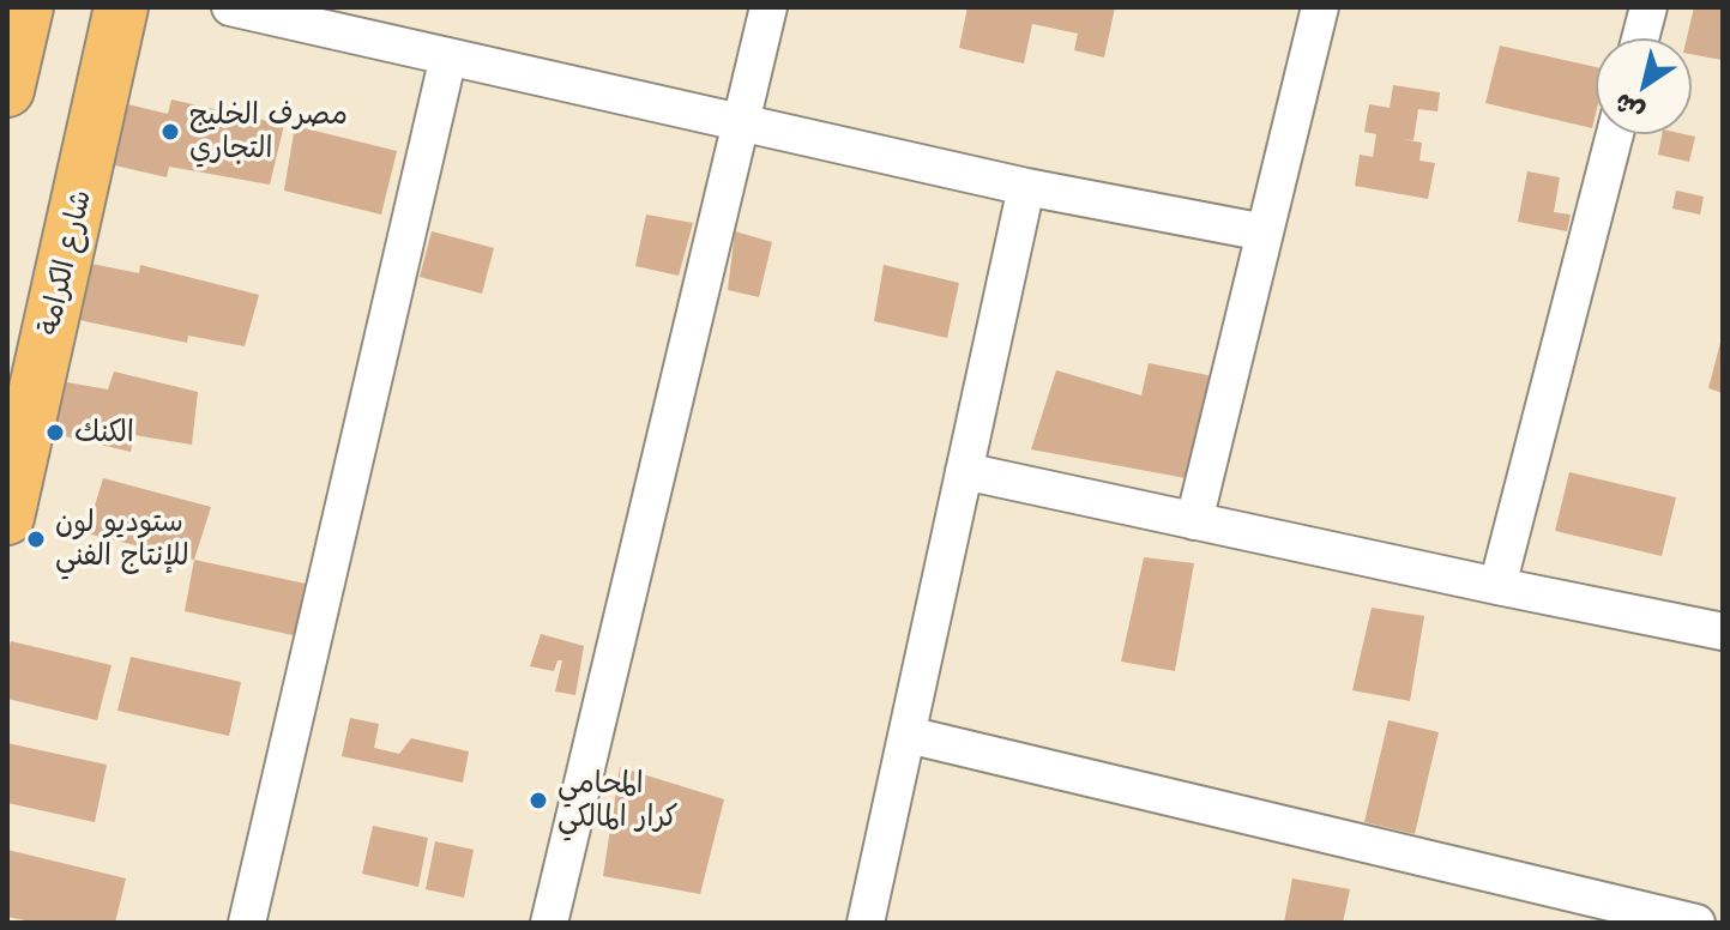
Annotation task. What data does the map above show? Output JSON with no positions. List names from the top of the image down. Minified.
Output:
{"streets":{"main road":["شارع الكرامة"]},"places":["مصرف الخليج التجاري","الكنك","ستوديو لون للإنتاج الفني","المحامي كرار المالكي"],"north":"bottom left"}
